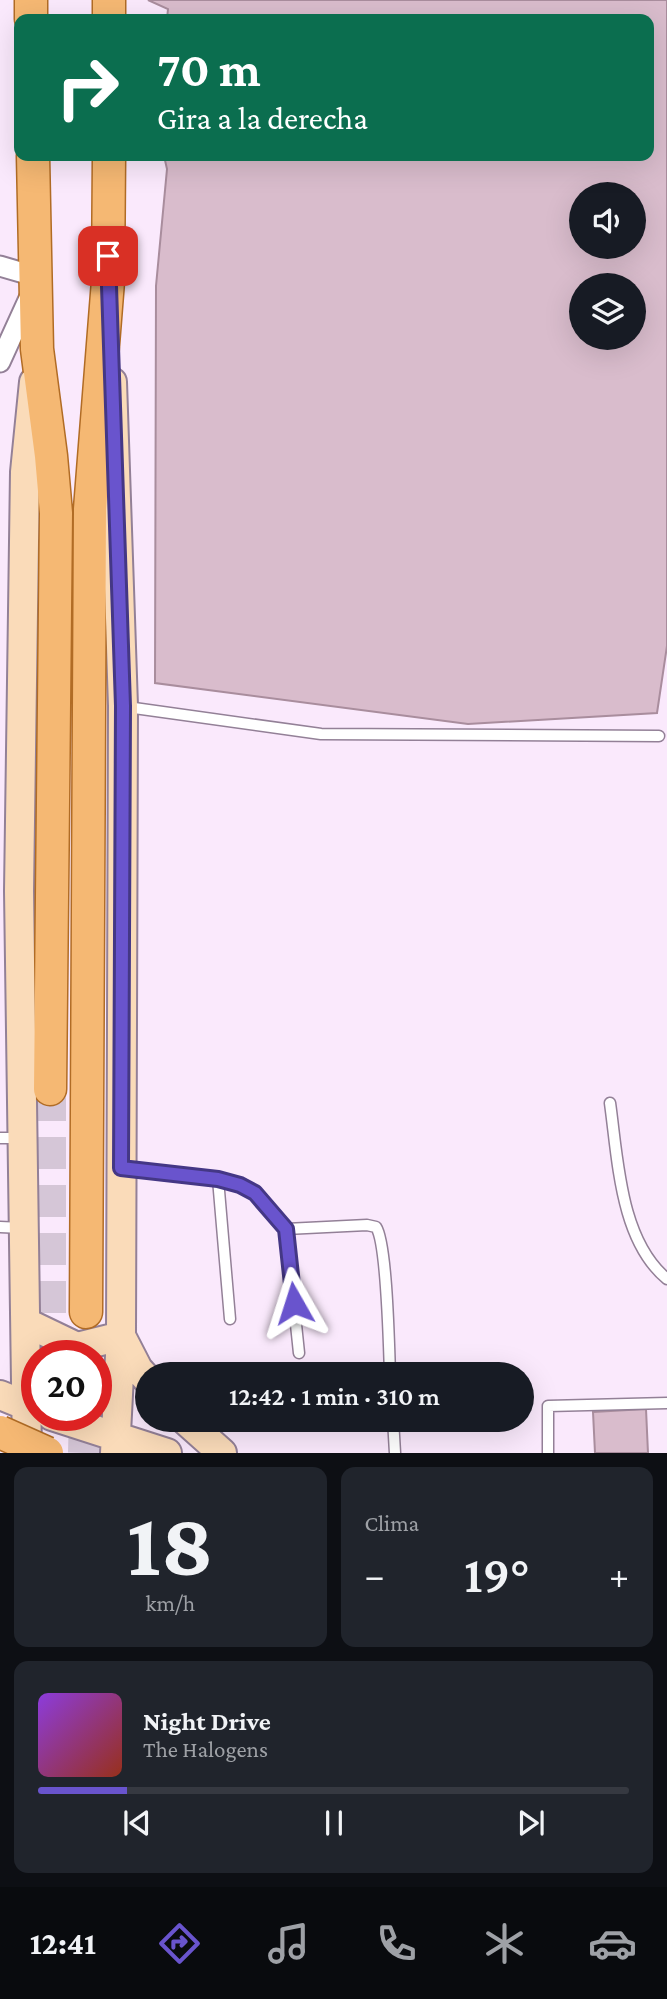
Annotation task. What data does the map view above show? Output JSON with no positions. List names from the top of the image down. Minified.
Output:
{"page":{"turn":["70 m","Gira a la derecha"],"limit":"20","trip":"12:42 · 1 min · 310 m","tile":[["18","km/h"],"Clima"],"heat":["−","19°","+"],"song":["Night Drive","The Halogens"],"tabs":"12:41"}}
